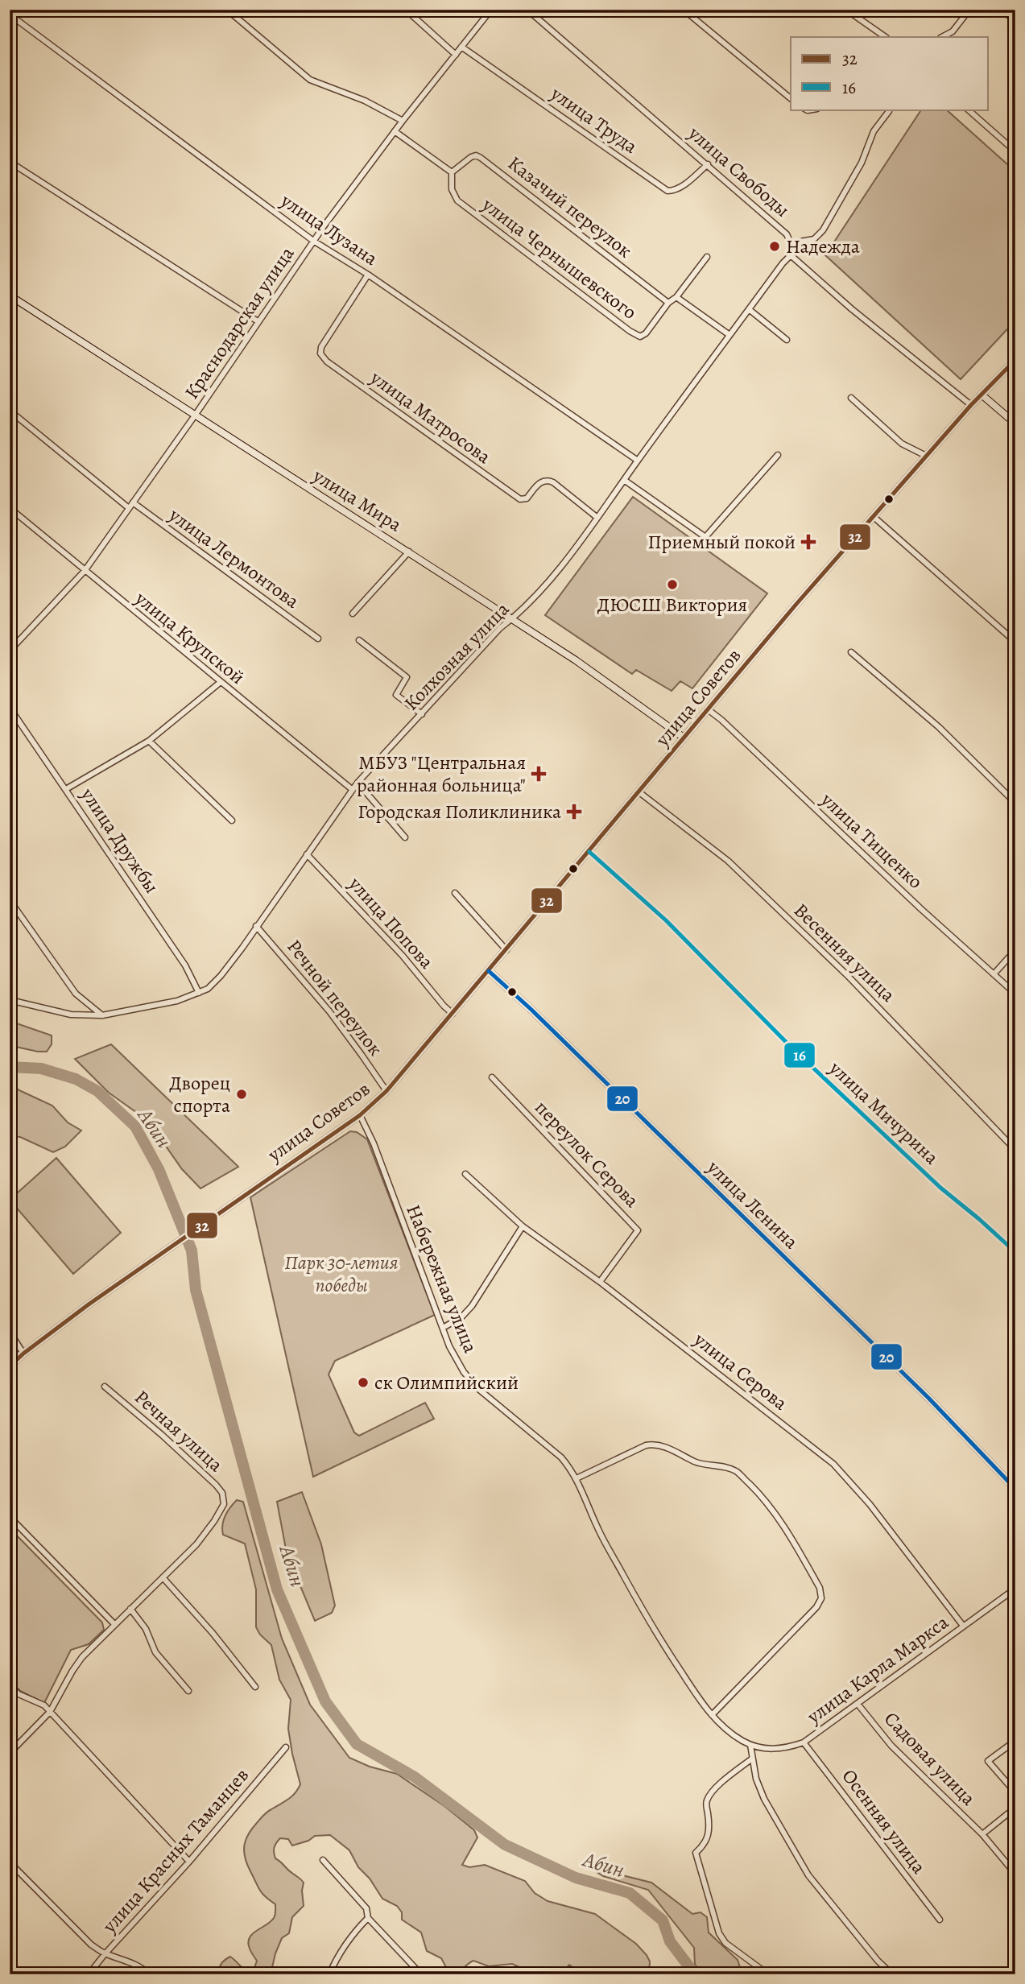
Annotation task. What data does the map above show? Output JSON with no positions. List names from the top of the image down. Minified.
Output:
{"streets":{"main road":["улица Мира","улица Советов","улица Ленина"],"street":["улица Труда","улица Свободы","Казачий переулок","улица Лузана","улица Чернышевского","Краснодарская улица","улица Матросова","улица Лермонтова","улица Крупской","Колхозная улица","улица Дружбы","улица Тищенко","улица Попова","Весенняя улица","Речной переулок","улица Мичурина","переулок Серова","Набережная улица","улица Серова","Речная улица","улица Карла Маркса","Садовая улица","Осенняя улица","улица Красных Таманцев"]},"crossings":[["улица Труда","улица Свободы"],["улица Труда","Краснодарская улица"],["улица Свободы","Колхозная улица"],["Казачий переулок","улица Чернышевского"],["улица Лузана","Краснодарская улица"],["улица Лузана","улица Матросова"],["улица Лузана","Колхозная улица"],["Краснодарская улица","улица Мира"],["Краснодарская улица","улица Лермонтова"],["Краснодарская улица","улица Крупской"],["улица Матросова","Колхозная улица"],["улица Мира","Колхозная улица"],["улица Мира","улица Советов"],["улица Крупской","Колхозная улица"],["Колхозная улица","улица Дружбы"],["Колхозная улица","улица Попова"],["Колхозная улица","Речной переулок"],["улица Советов","улица Тищенко"],["улица Советов","улица Попова"],["улица Советов","Весенняя улица"],["улица Советов","Речной переулок"],["улица Советов","улица Мичурина"],["улица Советов","улица Ленина"],["улица Советов","Набережная улица"],["переулок Серова","улица Серова"],["Набережная улица","улица Карла Маркса"],["улица Серова","улица Карла Маркса"],["улица Карла Маркса","Садовая улица"],["улица Карла Маркса","Осенняя улица"]],"water":["Абин"],"parks":["Парк 30-летия победы"],"places":{"other":["Надежда","ДЮСШ Виктория","Дворец спорта","ск Олимпийский"],"health":["Приемный покой","МБУЗ \"Центральная районная больница\"","Городская Поликлиника"]},"lines":["transit line 32","transit line 16","transit line 20"],"legend":["32","16"]}
